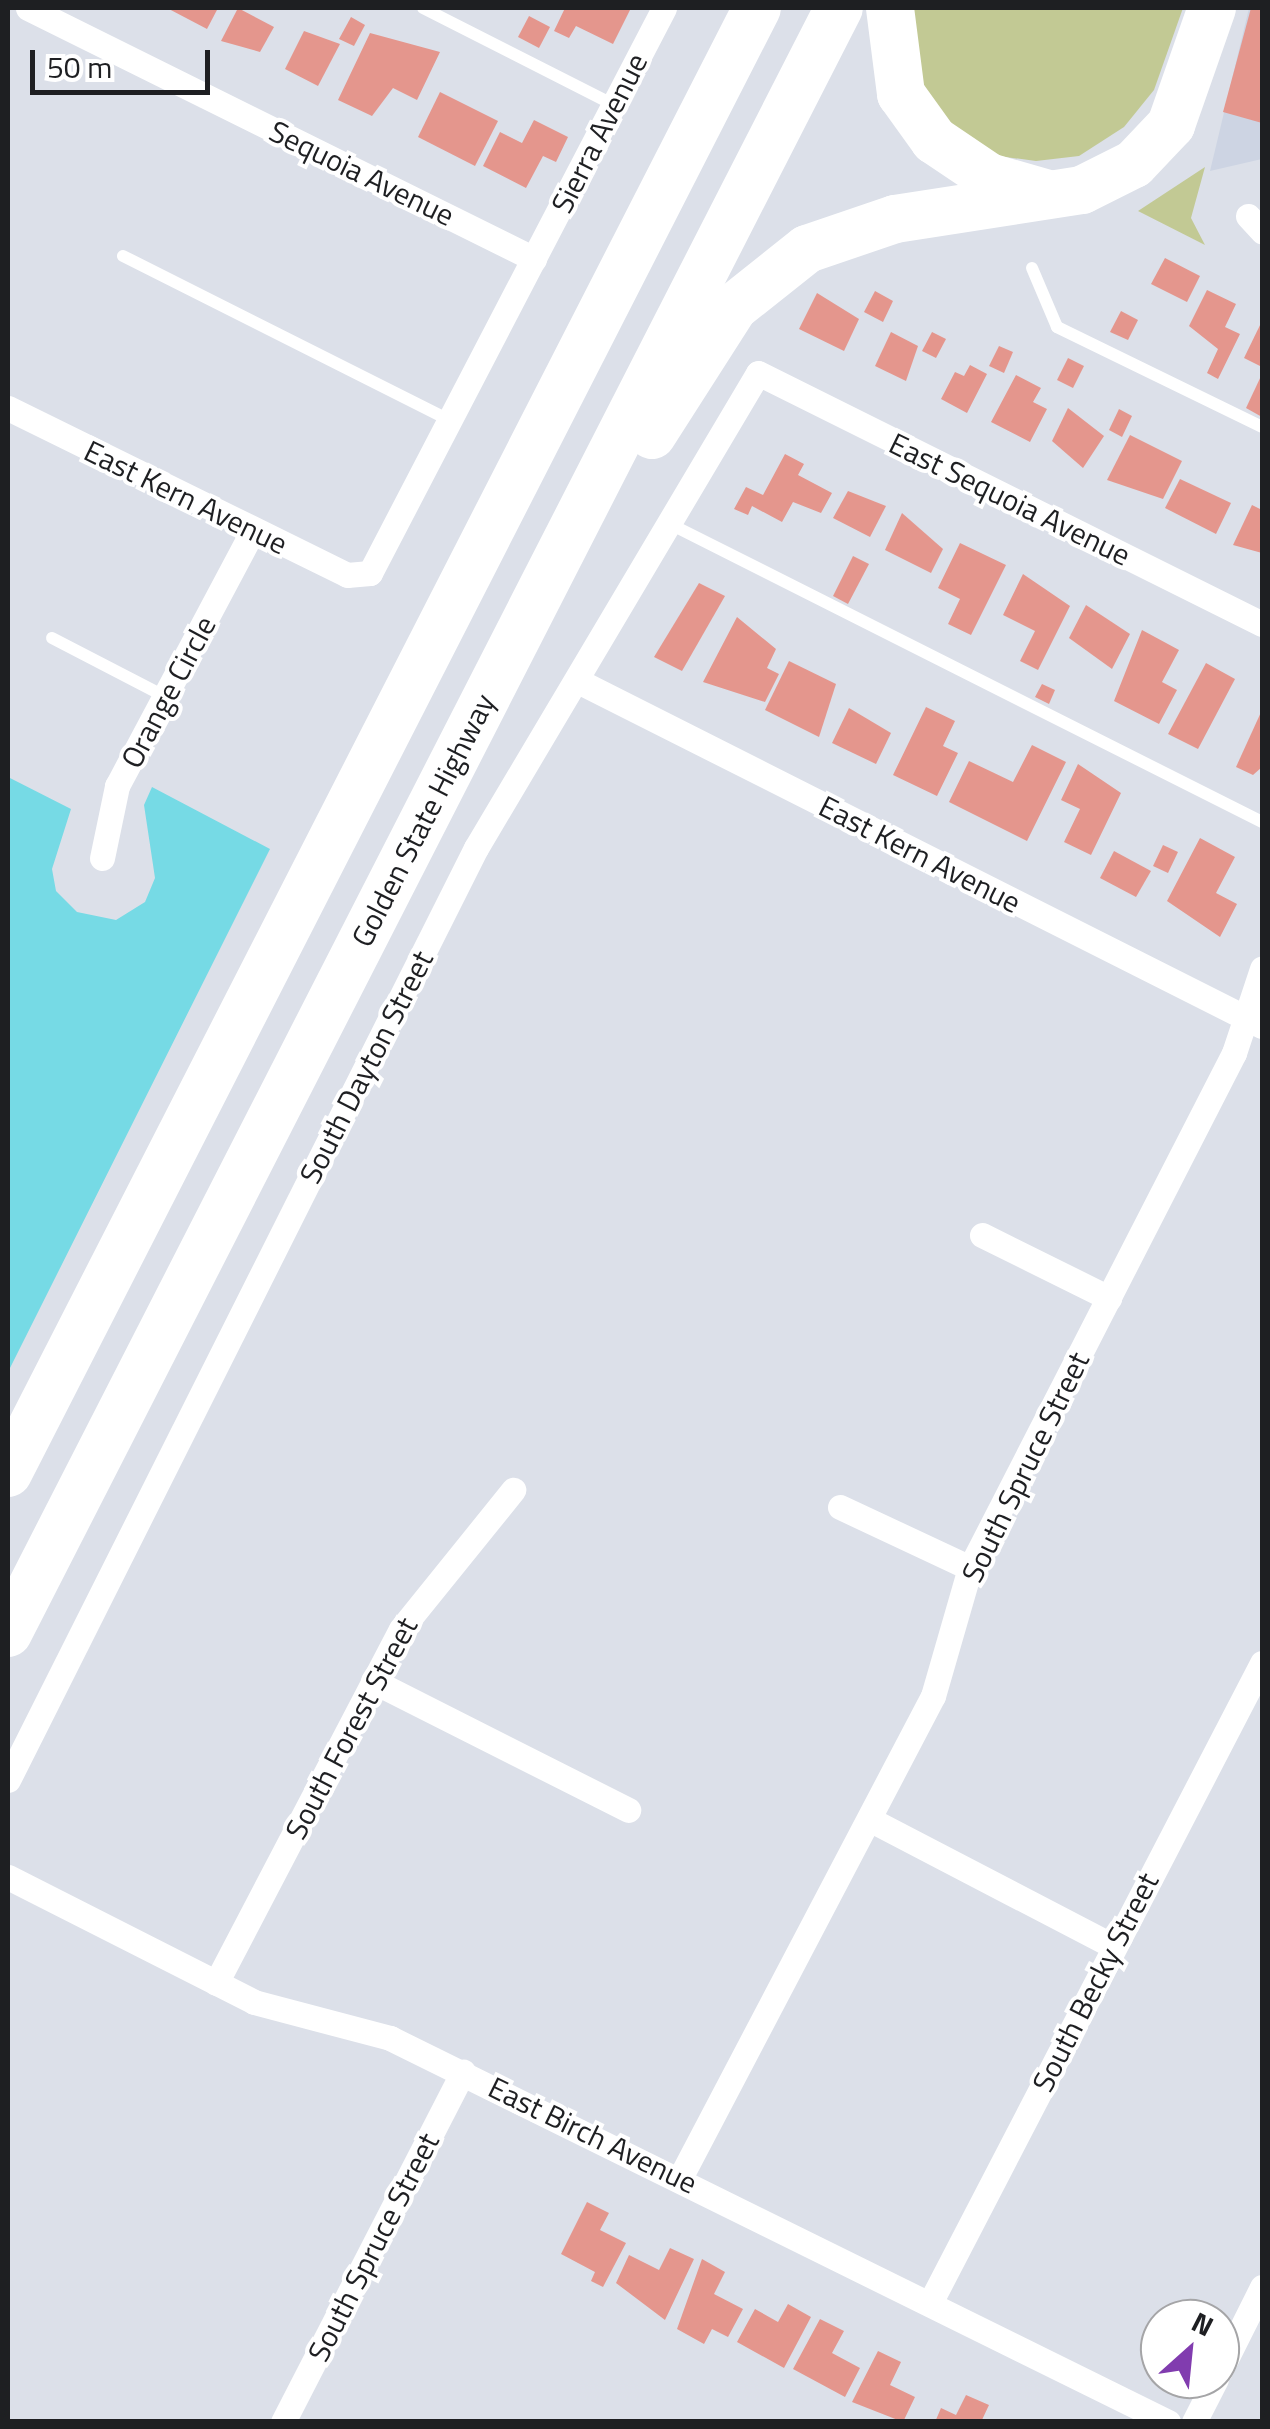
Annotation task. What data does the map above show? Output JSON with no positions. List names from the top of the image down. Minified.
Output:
{"streets":{"highway":["Golden State Highway"],"street":["Sierra Avenue","Sequoia Avenue","East Kern Avenue","East Sequoia Avenue","Orange Circle","South Dayton Street","South Spruce Street","South Forest Street","South Becky Street","East Birch Avenue"]},"crossings":[["Sierra Avenue","Sequoia Avenue"],["Sierra Avenue","East Kern Avenue"],["Sequoia Avenue","East Kern Avenue"],["East Kern Avenue","Orange Circle"],["East Kern Avenue","South Dayton Street"],["East Kern Avenue","South Spruce Street"],["East Sequoia Avenue","South Dayton Street"],["South Spruce Street","East Birch Avenue"],["South Forest Street","East Birch Avenue"],["South Becky Street","East Birch Avenue"]],"scale_bar":"50 m","north":"top right"}
